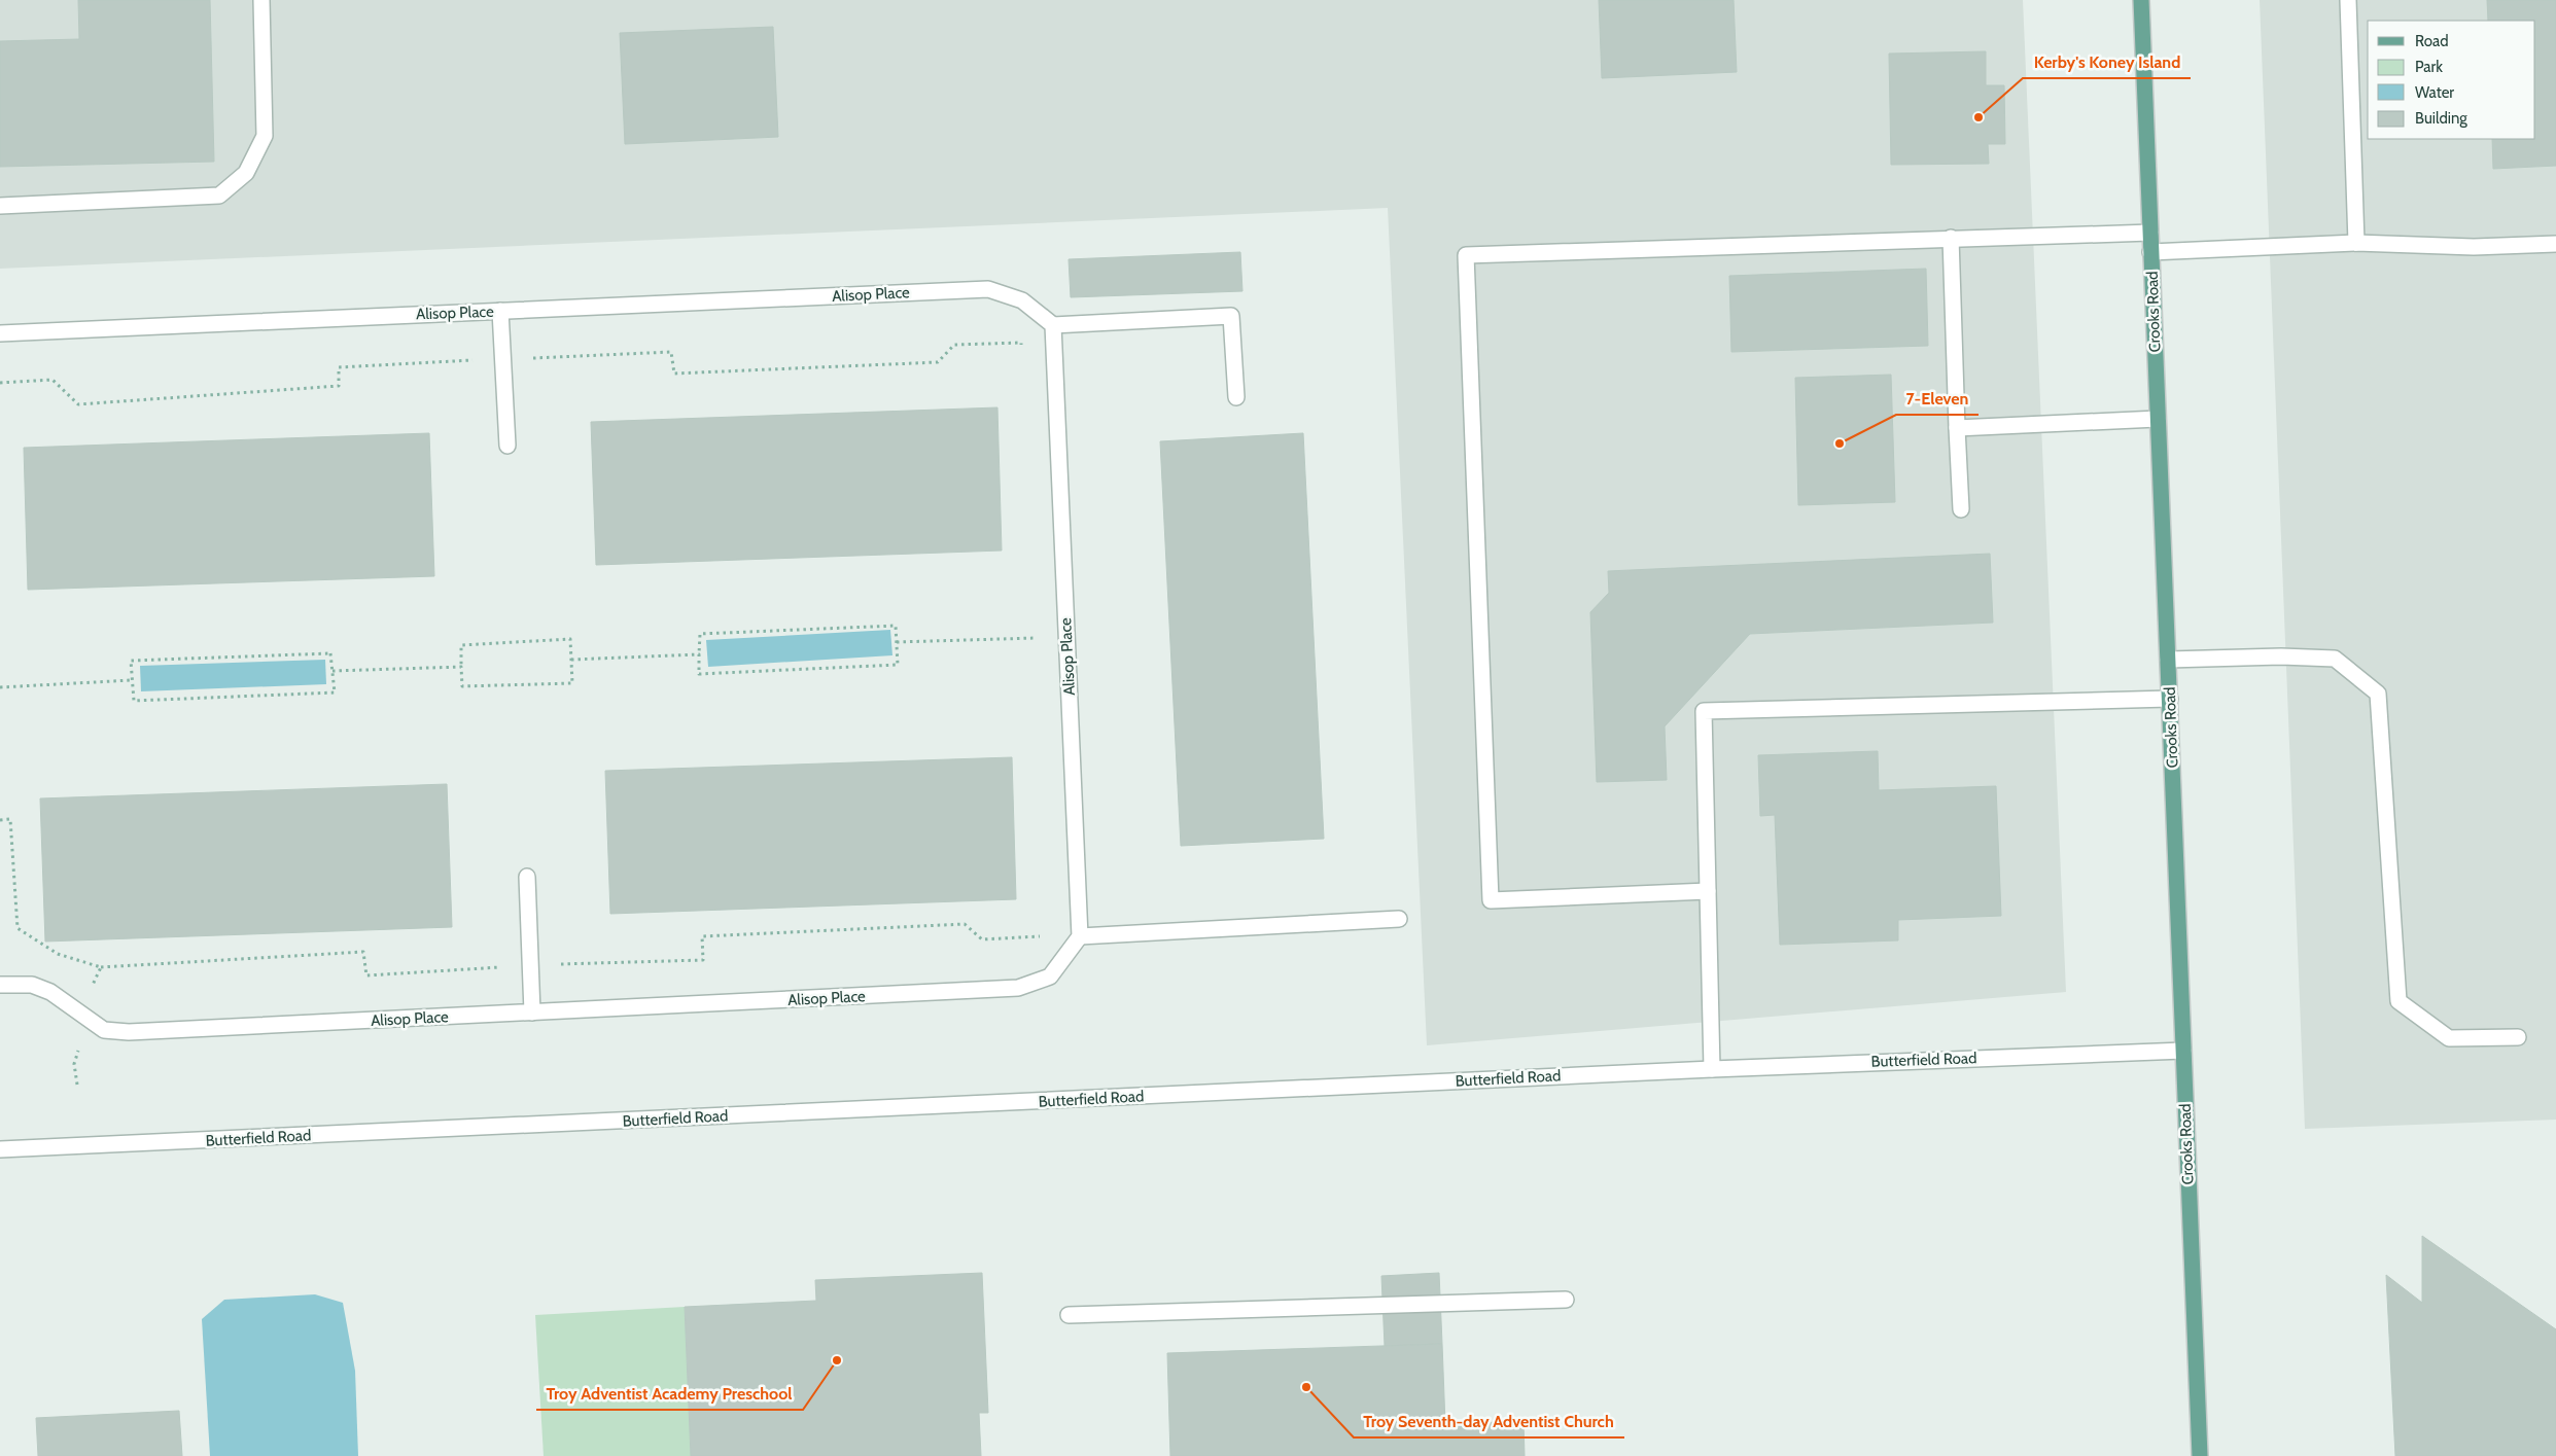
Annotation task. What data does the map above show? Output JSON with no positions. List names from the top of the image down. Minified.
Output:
{"streets":{"main road":["Crooks Road"],"street":["Alisop Place","Butterfield Road"]},"crossings":[["Crooks Road","Butterfield Road"]],"places":["Kerby's Koney Island","7-Eleven","Troy Adventist Academy Preschool","Troy Seventh-day Adventist Church"],"legend":["Road","Park","Water","Building"]}
